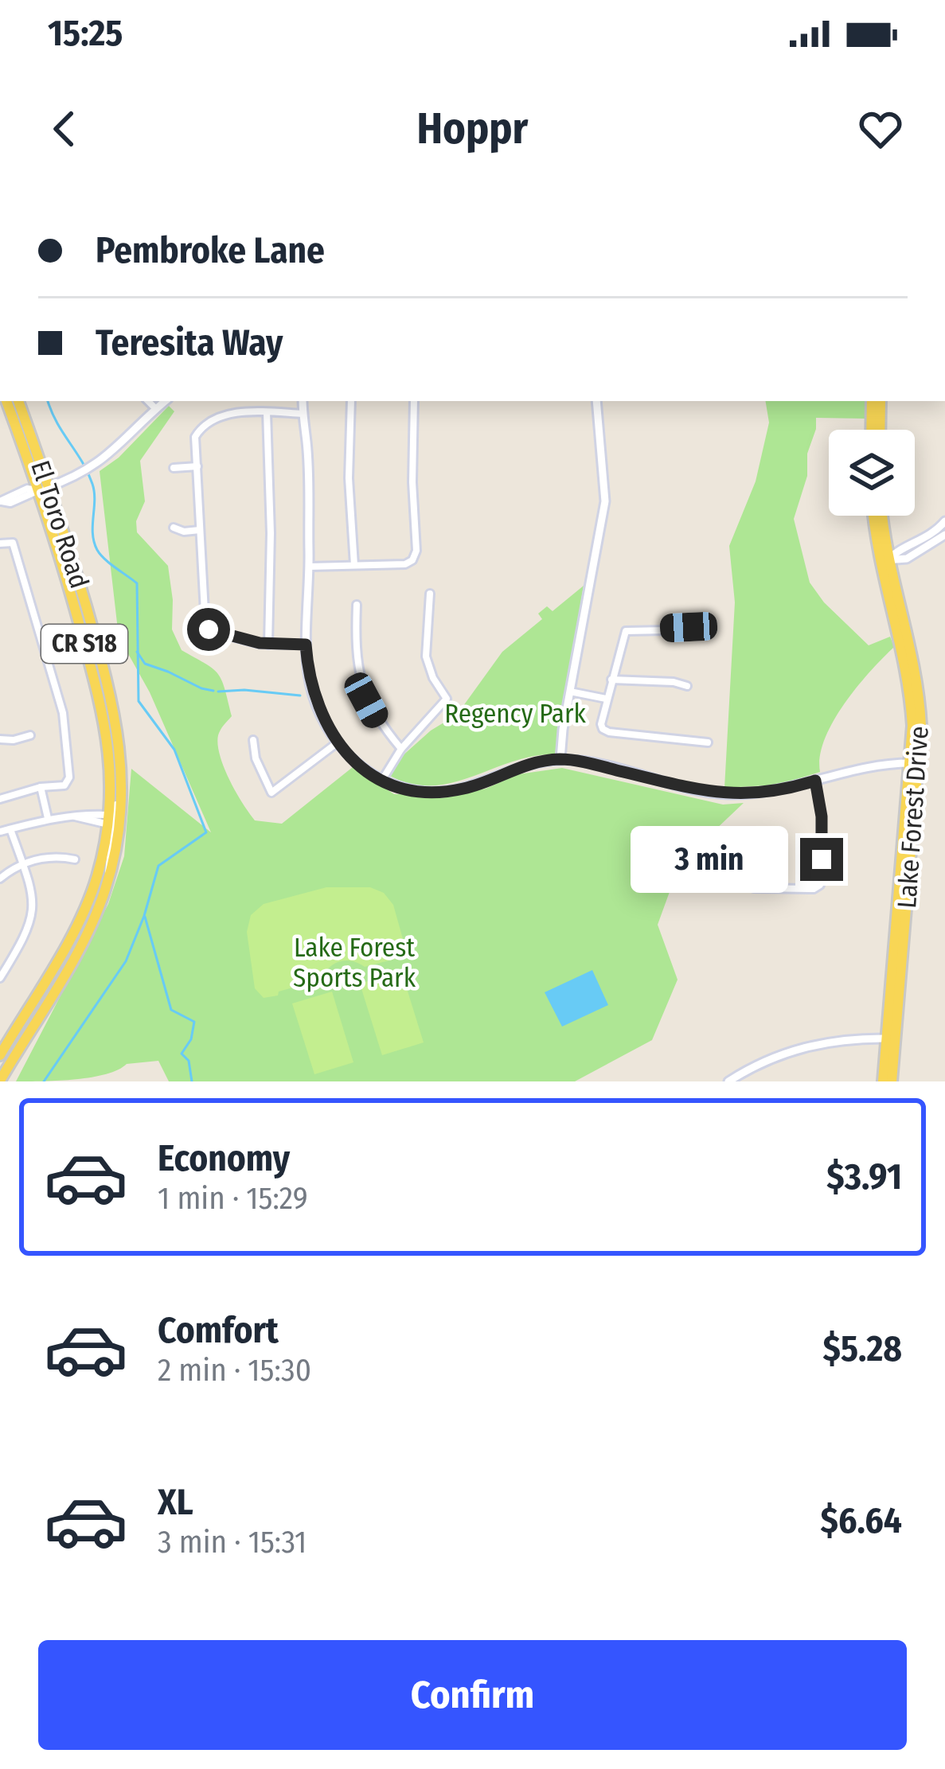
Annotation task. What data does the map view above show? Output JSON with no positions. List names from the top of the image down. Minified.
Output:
{"streets":{"main road":["El Toro Road","CR S18","Lake Forest Drive"]},"parks":["Regency Park","Lake Forest Sports Park"],"page":{"status":"15:25","header":"Hoppr","banner":["Pembroke Lane","Teresita Way"],"bubble":"3 min","list":[{"name":"Economy","note":"1 min · 15:29","value":"$3.91"},{"name":"Comfort","note":"2 min · 15:30","value":"$5.28"},{"name":"XL","note":"3 min · 15:31","value":"$6.64"}],"buttons":"Confirm"}}
